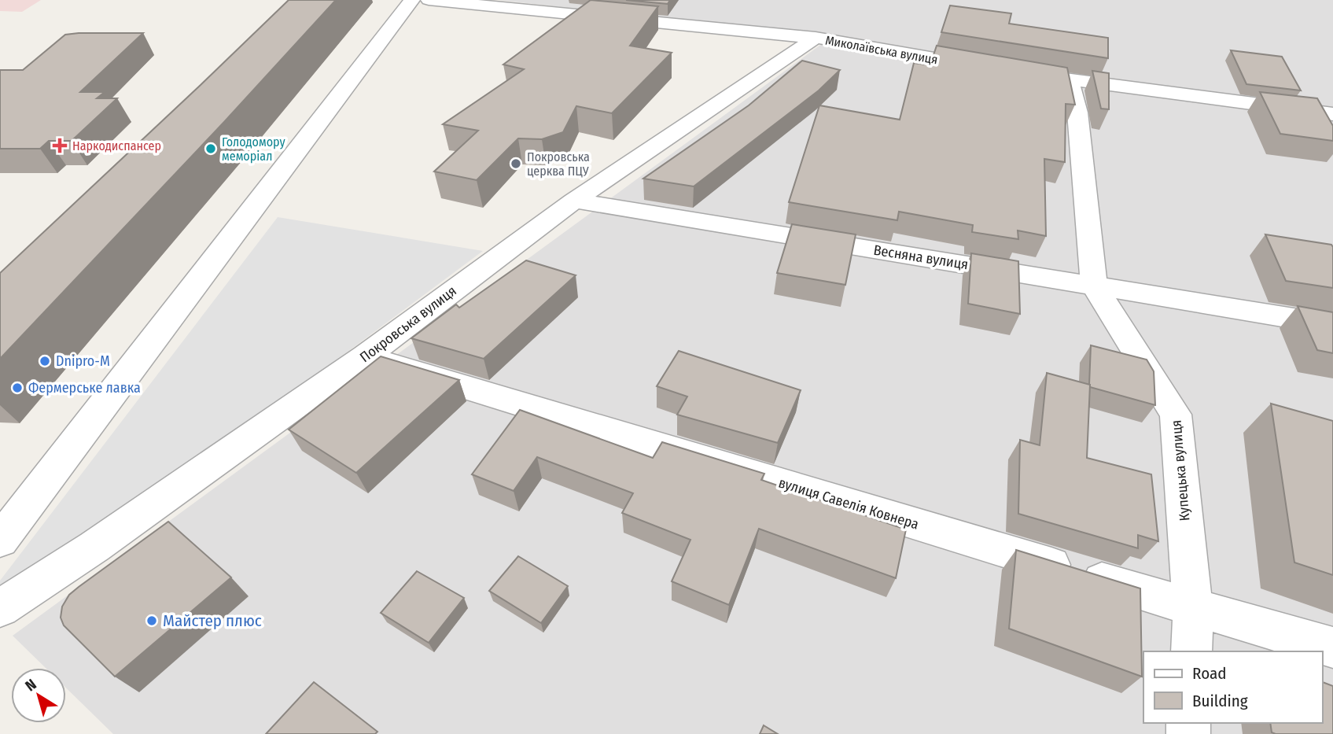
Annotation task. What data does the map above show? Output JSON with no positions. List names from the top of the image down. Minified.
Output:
{"streets":{"street":["Миколаївська вулиця","Весняна вулиця","Покровська вулиця","Купецька вулиця","вулиця Савелія Ковнера"]},"crossings":[["Миколаївська вулиця","Покровська вулиця"],["Весняна вулиця","Покровська вулиця"],["Весняна вулиця","Купецька вулиця"],["Покровська вулиця","вулиця Савелія Ковнера"],["Купецька вулиця","вулиця Савелія Ковнера"]],"places":{"health":["Наркодиспансер"],"other":["Голодомору меморіал","Покровська церква ПЦУ","Dnipro-M","Фермерське лавка","Майстер плюс"]},"legend":["Road","Building"],"north":"top left"}
